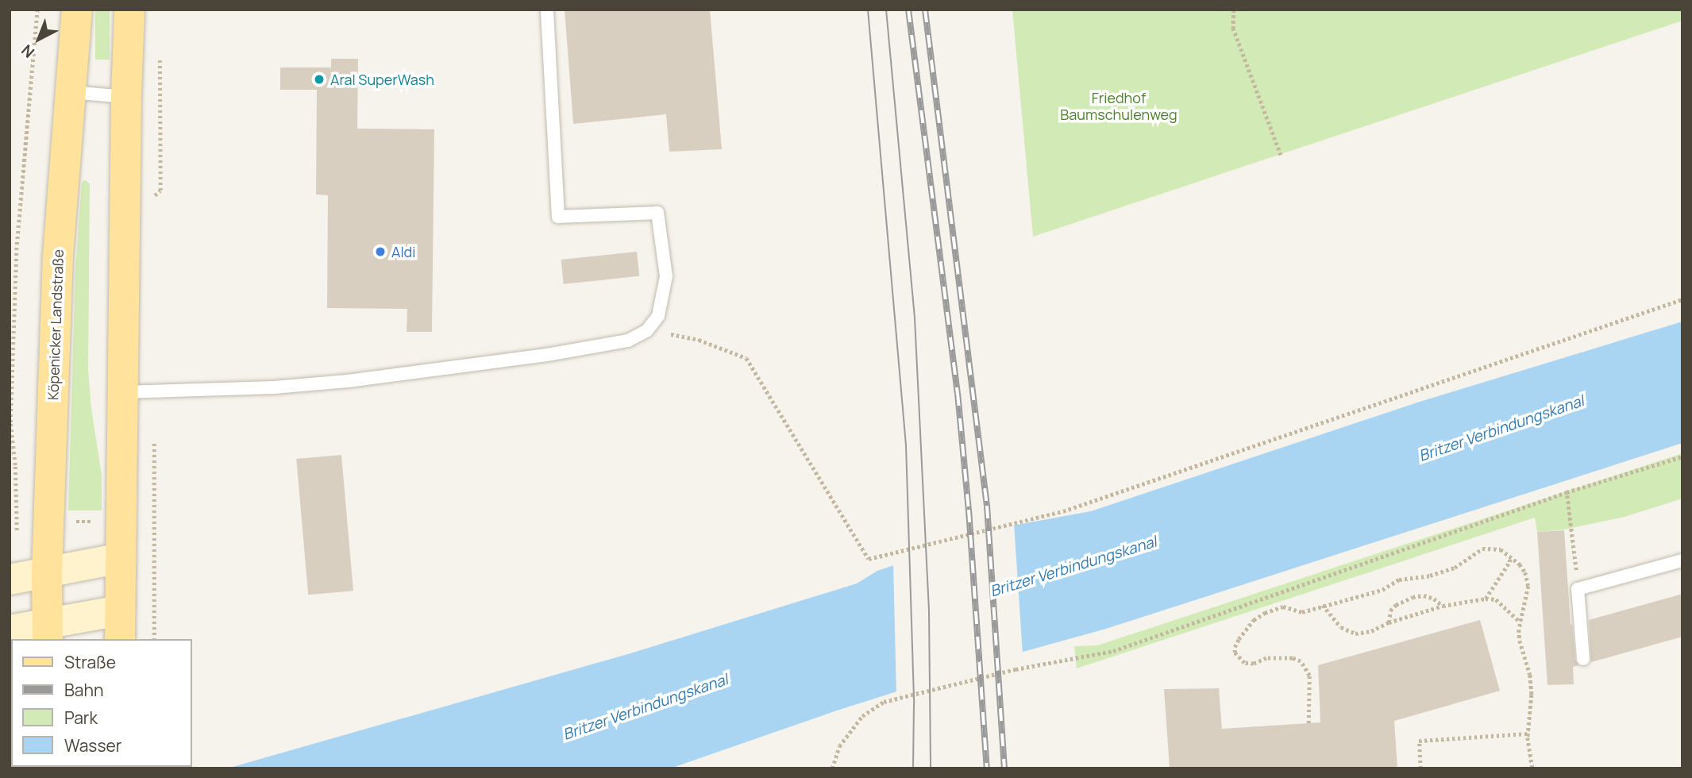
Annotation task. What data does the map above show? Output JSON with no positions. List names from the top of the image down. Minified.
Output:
{"streets":{"main road":["Köpenicker Landstraße"]},"water":["Britzer Verbindungskanal"],"parks":["Friedhof Baumschulenweg"],"places":["Aral SuperWash","Aldi"],"legend":["Straße","Bahn","Park","Wasser"],"north":"bottom left"}
